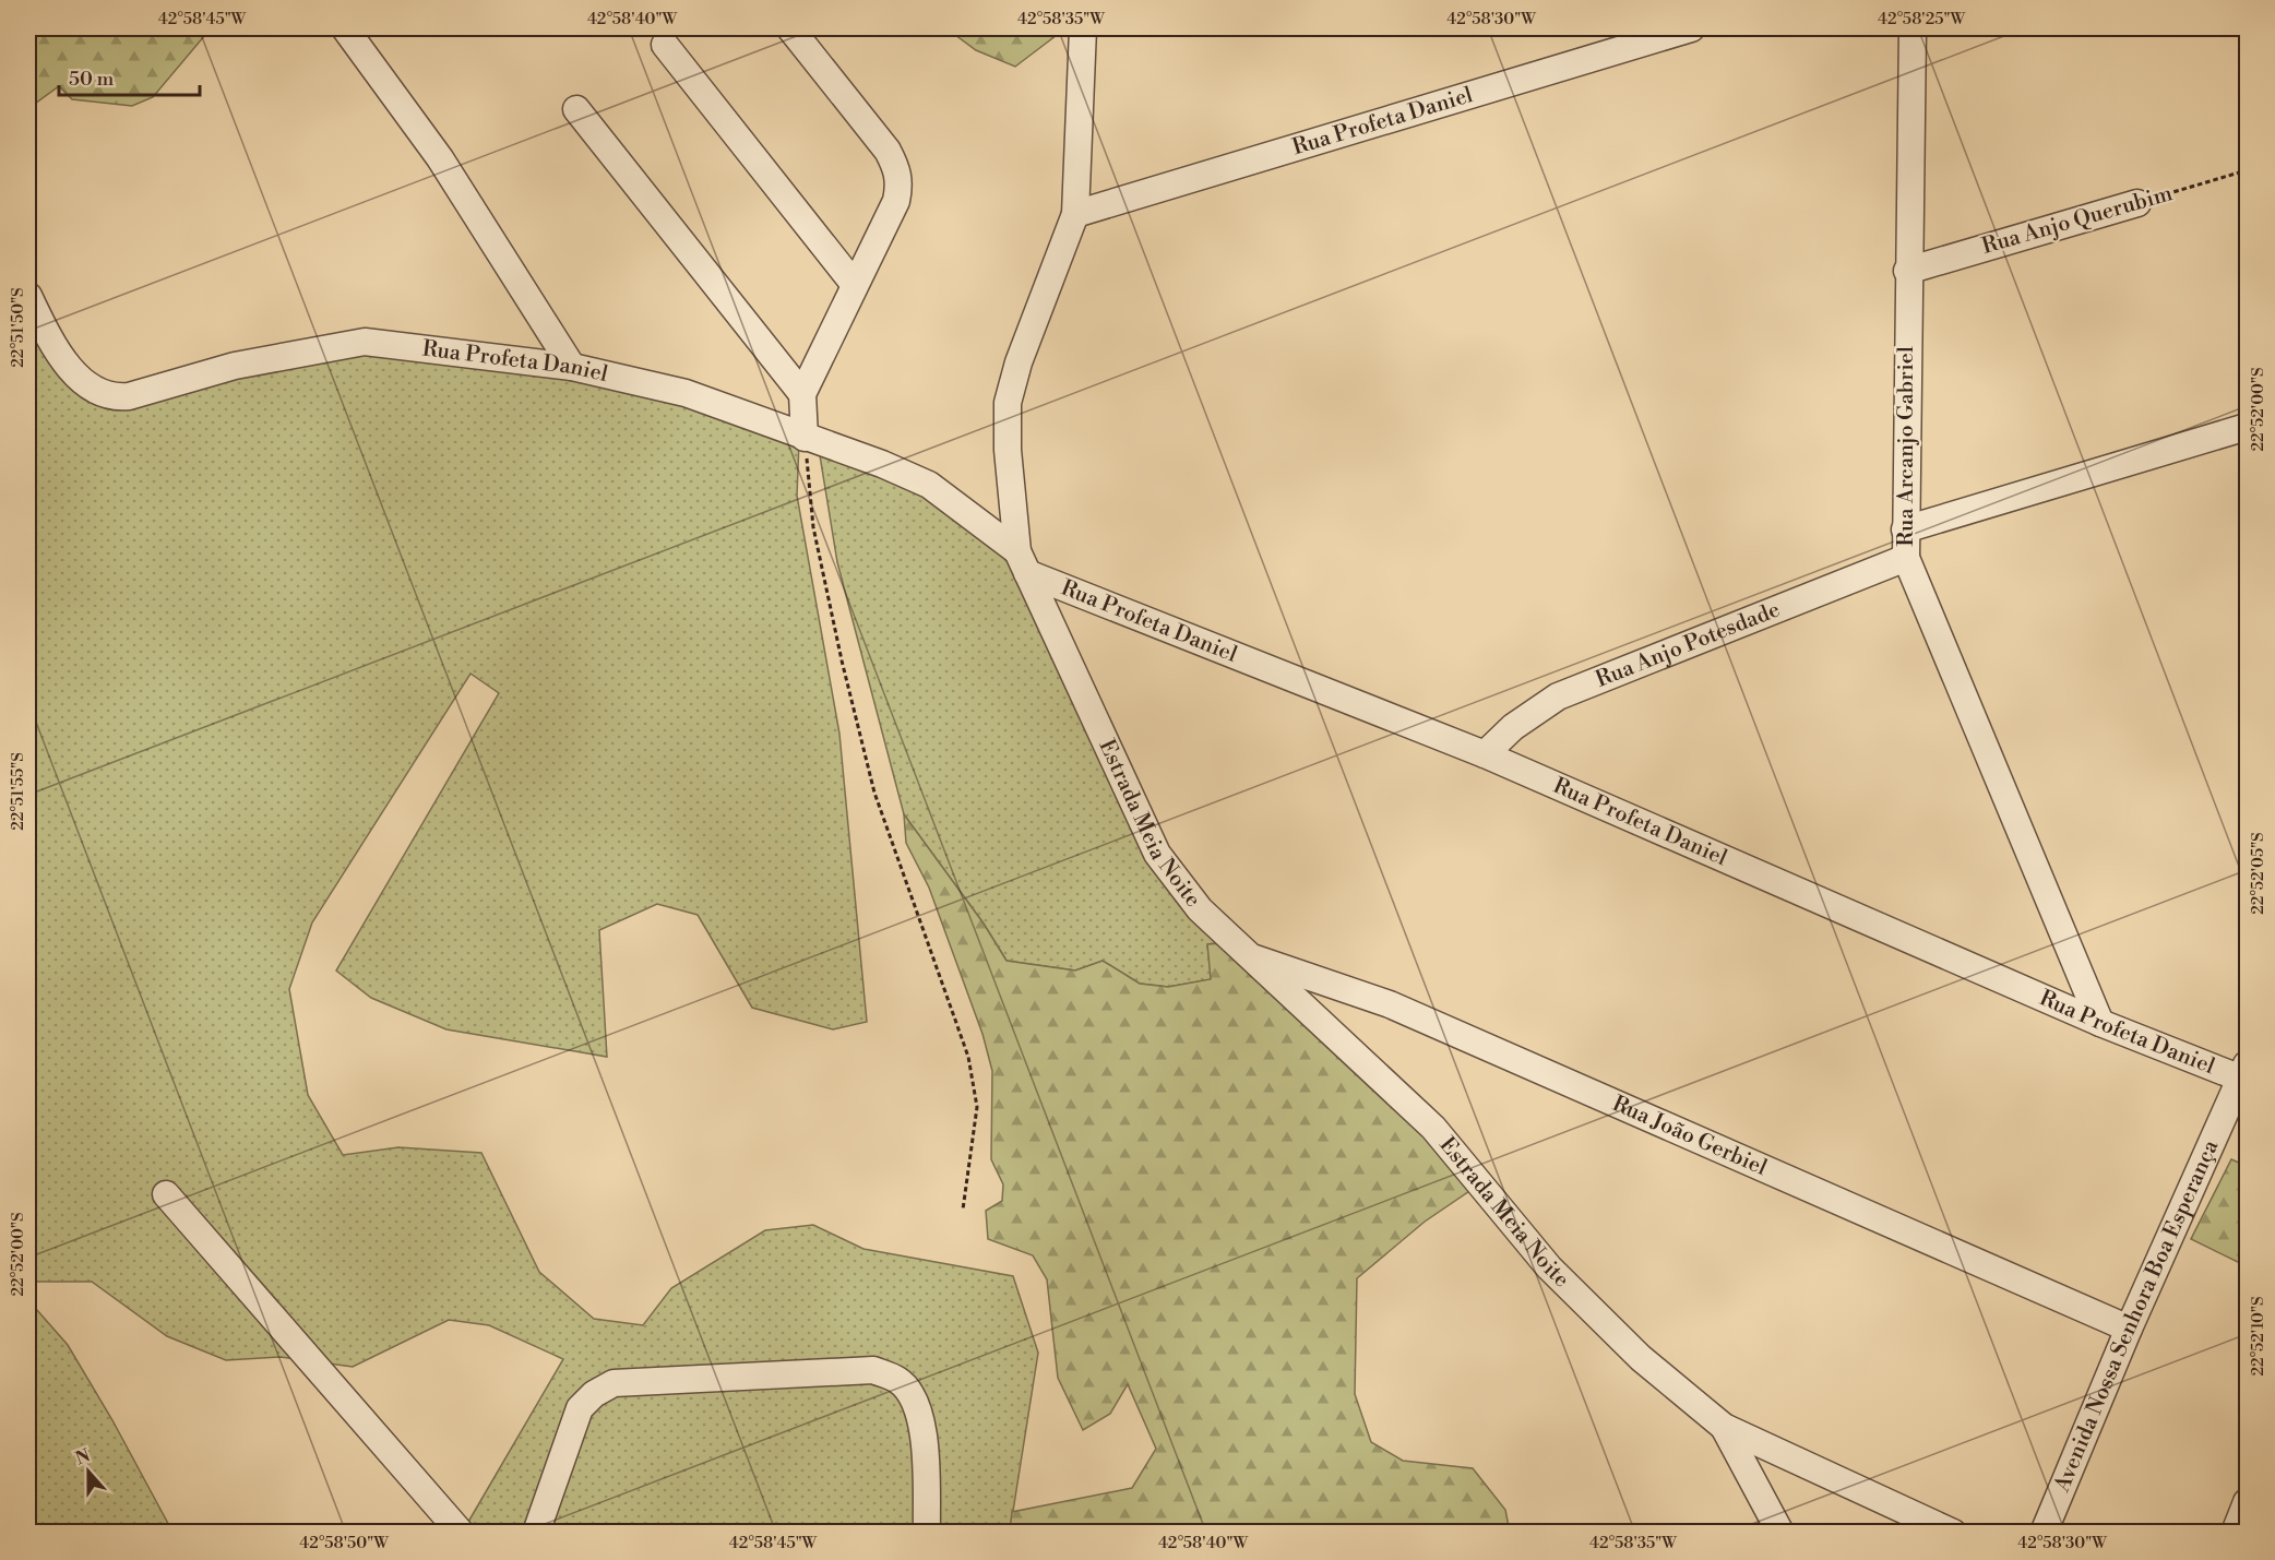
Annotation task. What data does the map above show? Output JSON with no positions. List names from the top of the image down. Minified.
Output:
{"streets":{"street":["Rua Profeta Daniel","Rua Anjo Querubim","Rua Arcanjo Gabriel","Rua Anjo Potesdade","Estrada Meia Noite","Rua João Gerbiel","Avenida Nossa Senhora Boa Esperança"]},"crossings":[["Rua Profeta Daniel","Rua Arcanjo Gabriel"],["Rua Profeta Daniel","Rua Anjo Potesdade"],["Rua Profeta Daniel","Estrada Meia Noite"],["Rua Profeta Daniel","Avenida Nossa Senhora Boa Esperança"],["Rua Anjo Querubim","Rua Arcanjo Gabriel"],["Rua Arcanjo Gabriel","Rua Anjo Potesdade"],["Estrada Meia Noite","Rua João Gerbiel"],["Rua João Gerbiel","Avenida Nossa Senhora Boa Esperança"]],"scale_bar":"50 m","north":"top","coordinates":["42°58'45\"W","42°58'40\"W","42°58'35\"W","42°58'30\"W","42°58'25\"W","22°51'50\"S","22°52'00\"S","22°51'55\"S","22°52'05\"S","22°52'10\"S","42°58'50\"W"]}
